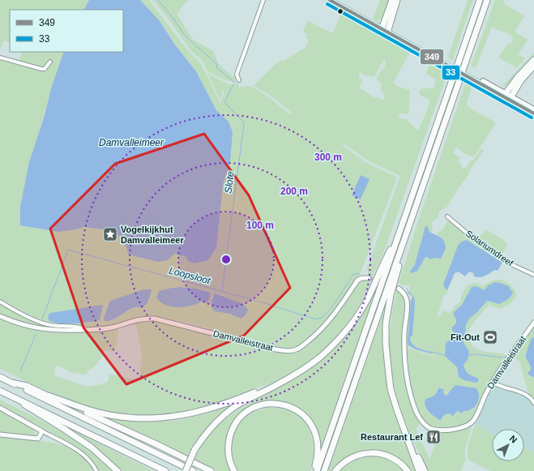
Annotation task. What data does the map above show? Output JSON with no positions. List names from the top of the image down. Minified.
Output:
{"streets":{"street":["Solariumdreef","Damvalleistraat"]},"water":["Damvalleimeer","Slote","Loopsloot"],"places":{"place":["Vogelkijkhut Damvalleimeer"],"sports":["Fit-Out"],"restaurant":["Restaurant Lef"]},"lines":["transit line 349","transit line 33"],"legend":["349","33"],"north":"top right","rings":["300 m","200 m","100 m"]}
